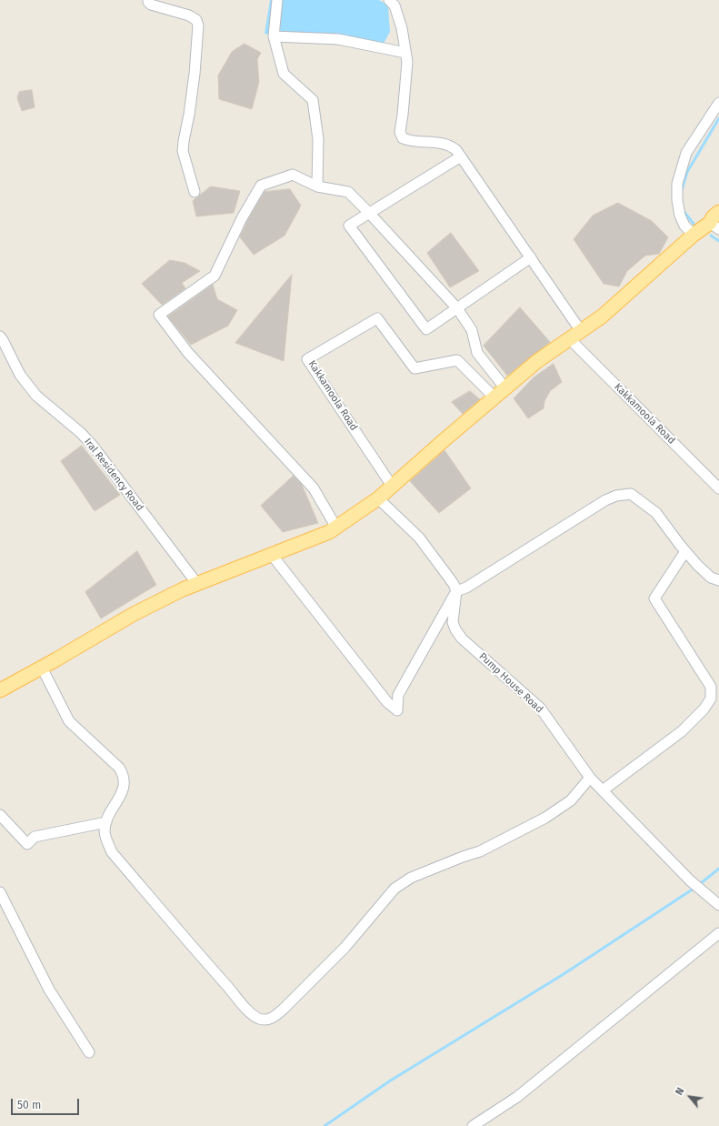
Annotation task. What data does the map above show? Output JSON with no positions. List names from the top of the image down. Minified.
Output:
{"streets":{"street":["Kakkamoola Road","Iral Residency Road","Pump House Road"]},"scale_bar":"50 m","north":"top left"}
